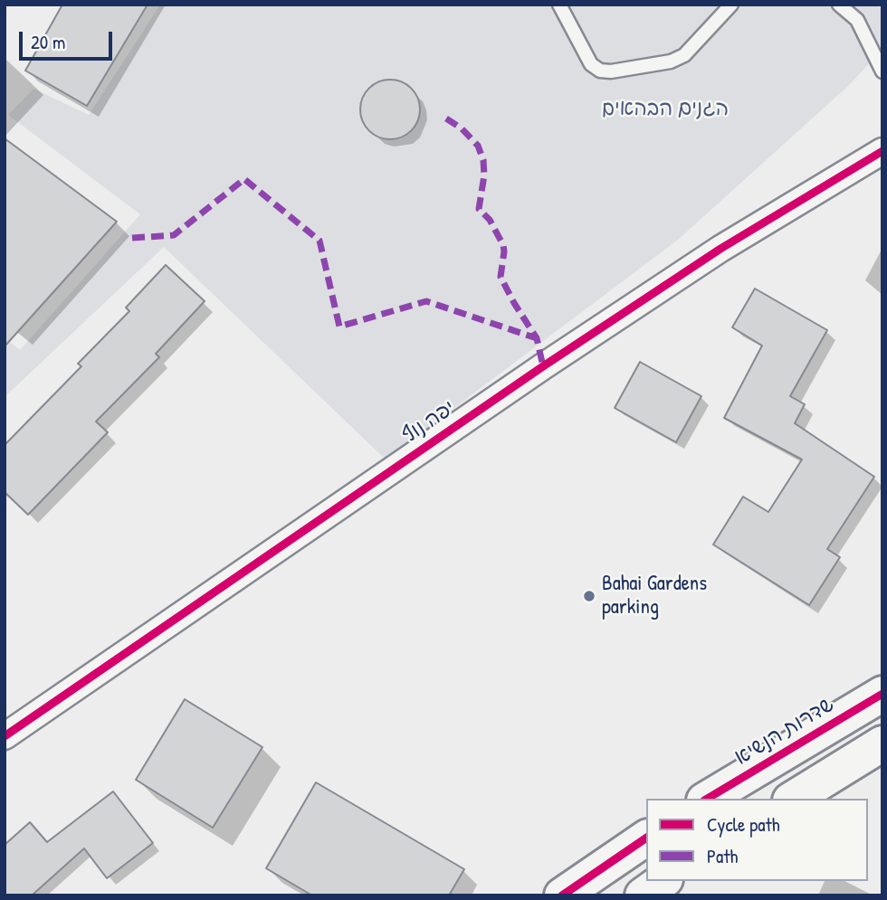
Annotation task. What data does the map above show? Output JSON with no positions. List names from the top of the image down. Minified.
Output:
{"streets":{"street":["יפה נוף","שדרות הנשיא"]},"parks":["הגנים הבהאים"],"places":["Bahai Gardens parking"],"legend":["Cycle path","Path"],"scale_bar":"20 m"}
